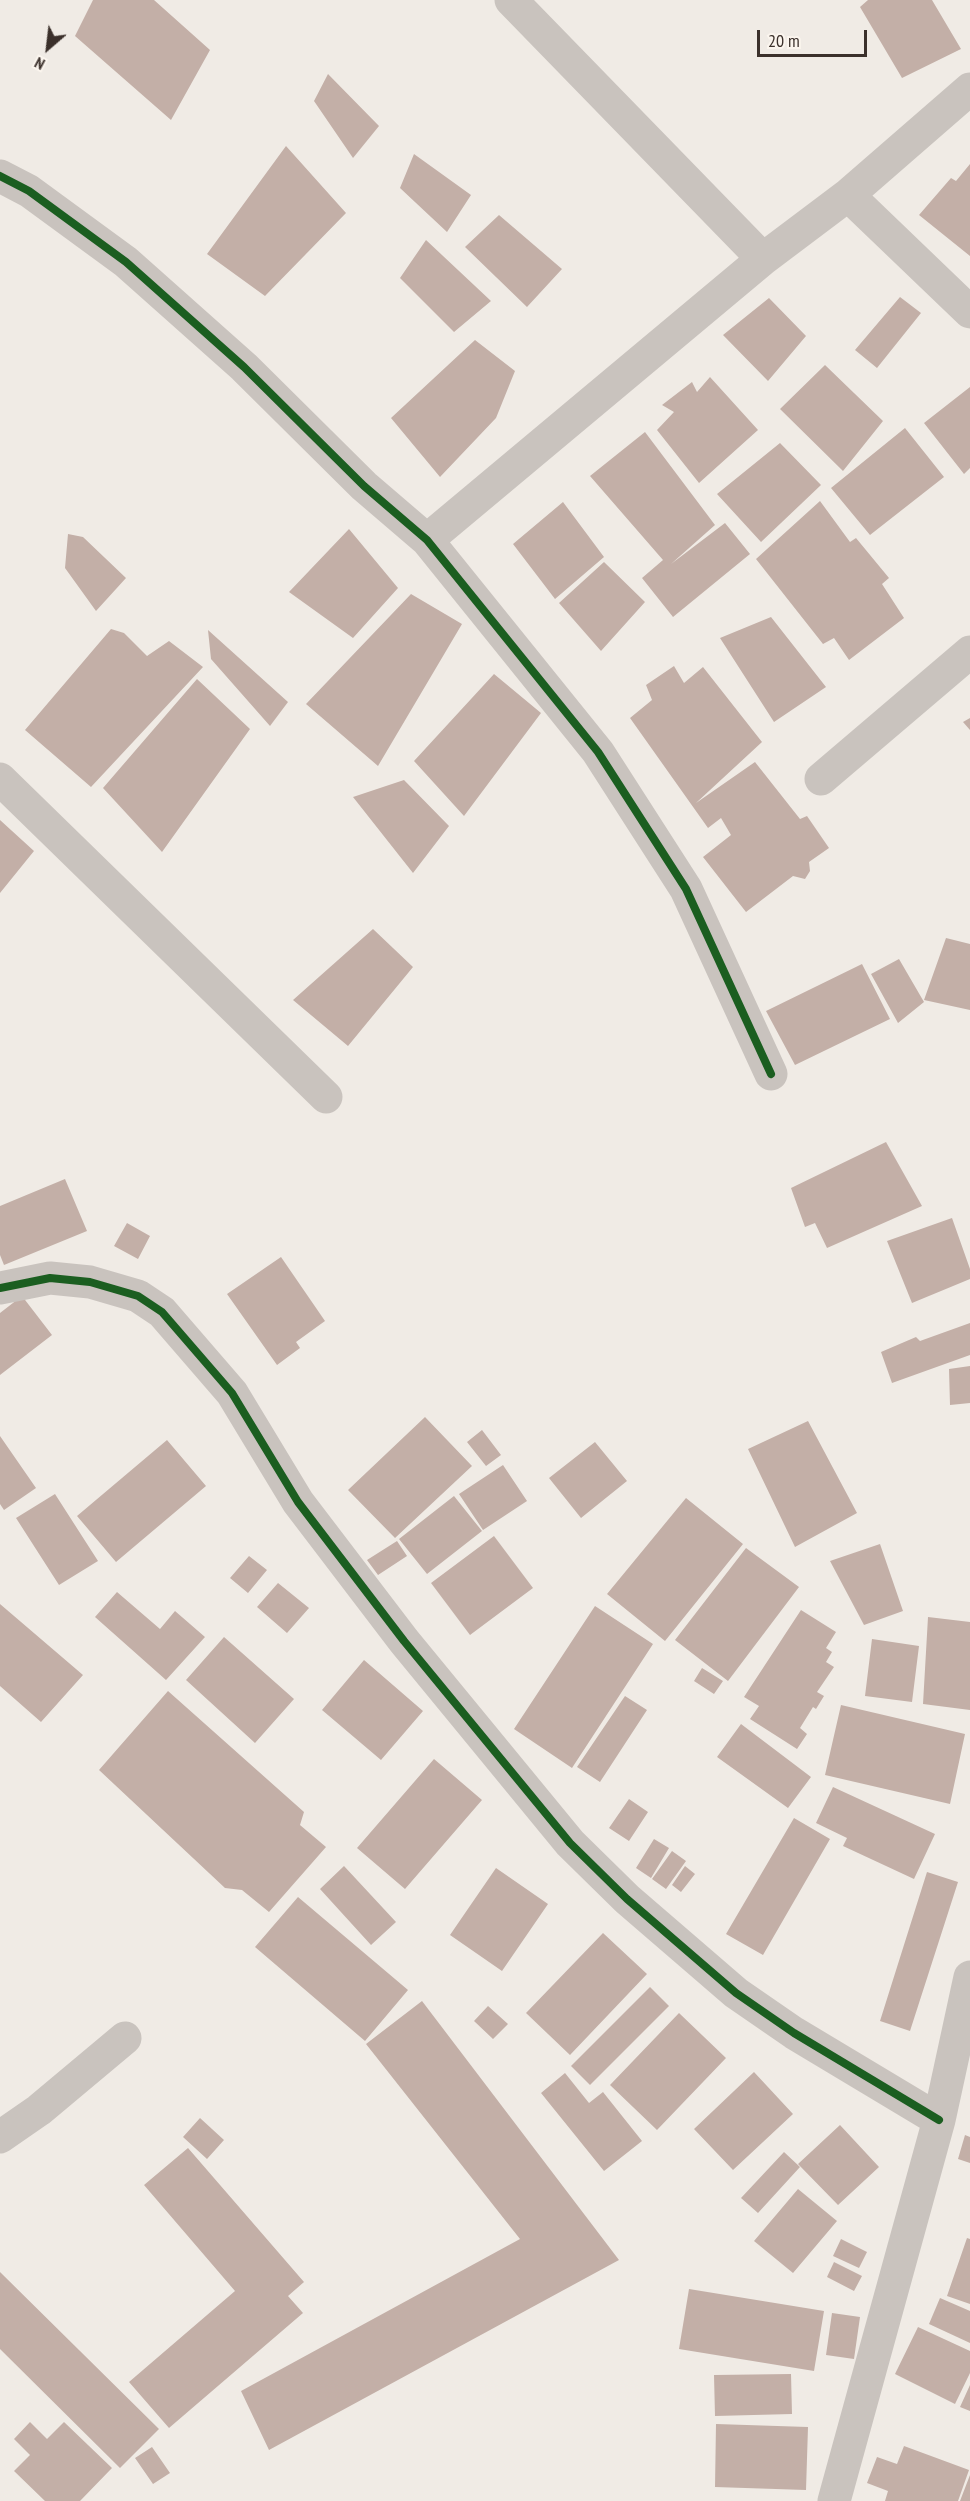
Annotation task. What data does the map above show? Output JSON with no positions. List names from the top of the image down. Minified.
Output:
{"scale_bar":"20 m","north":"bottom left"}
